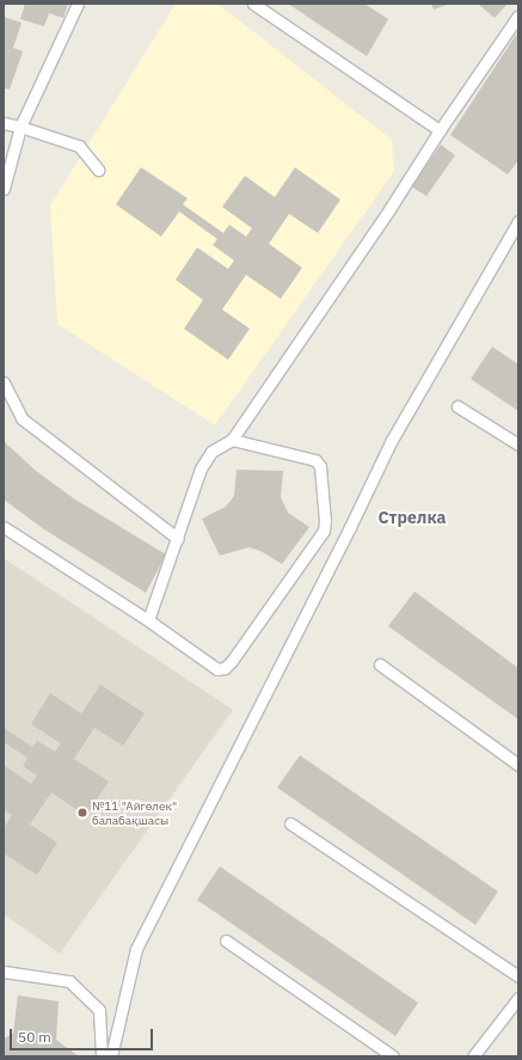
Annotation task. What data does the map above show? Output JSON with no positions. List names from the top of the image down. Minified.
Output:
{"districts":["Стрелка"],"places":["№11 \"Айгөлек\" балабақшасы"],"scale_bar":"50 m"}
